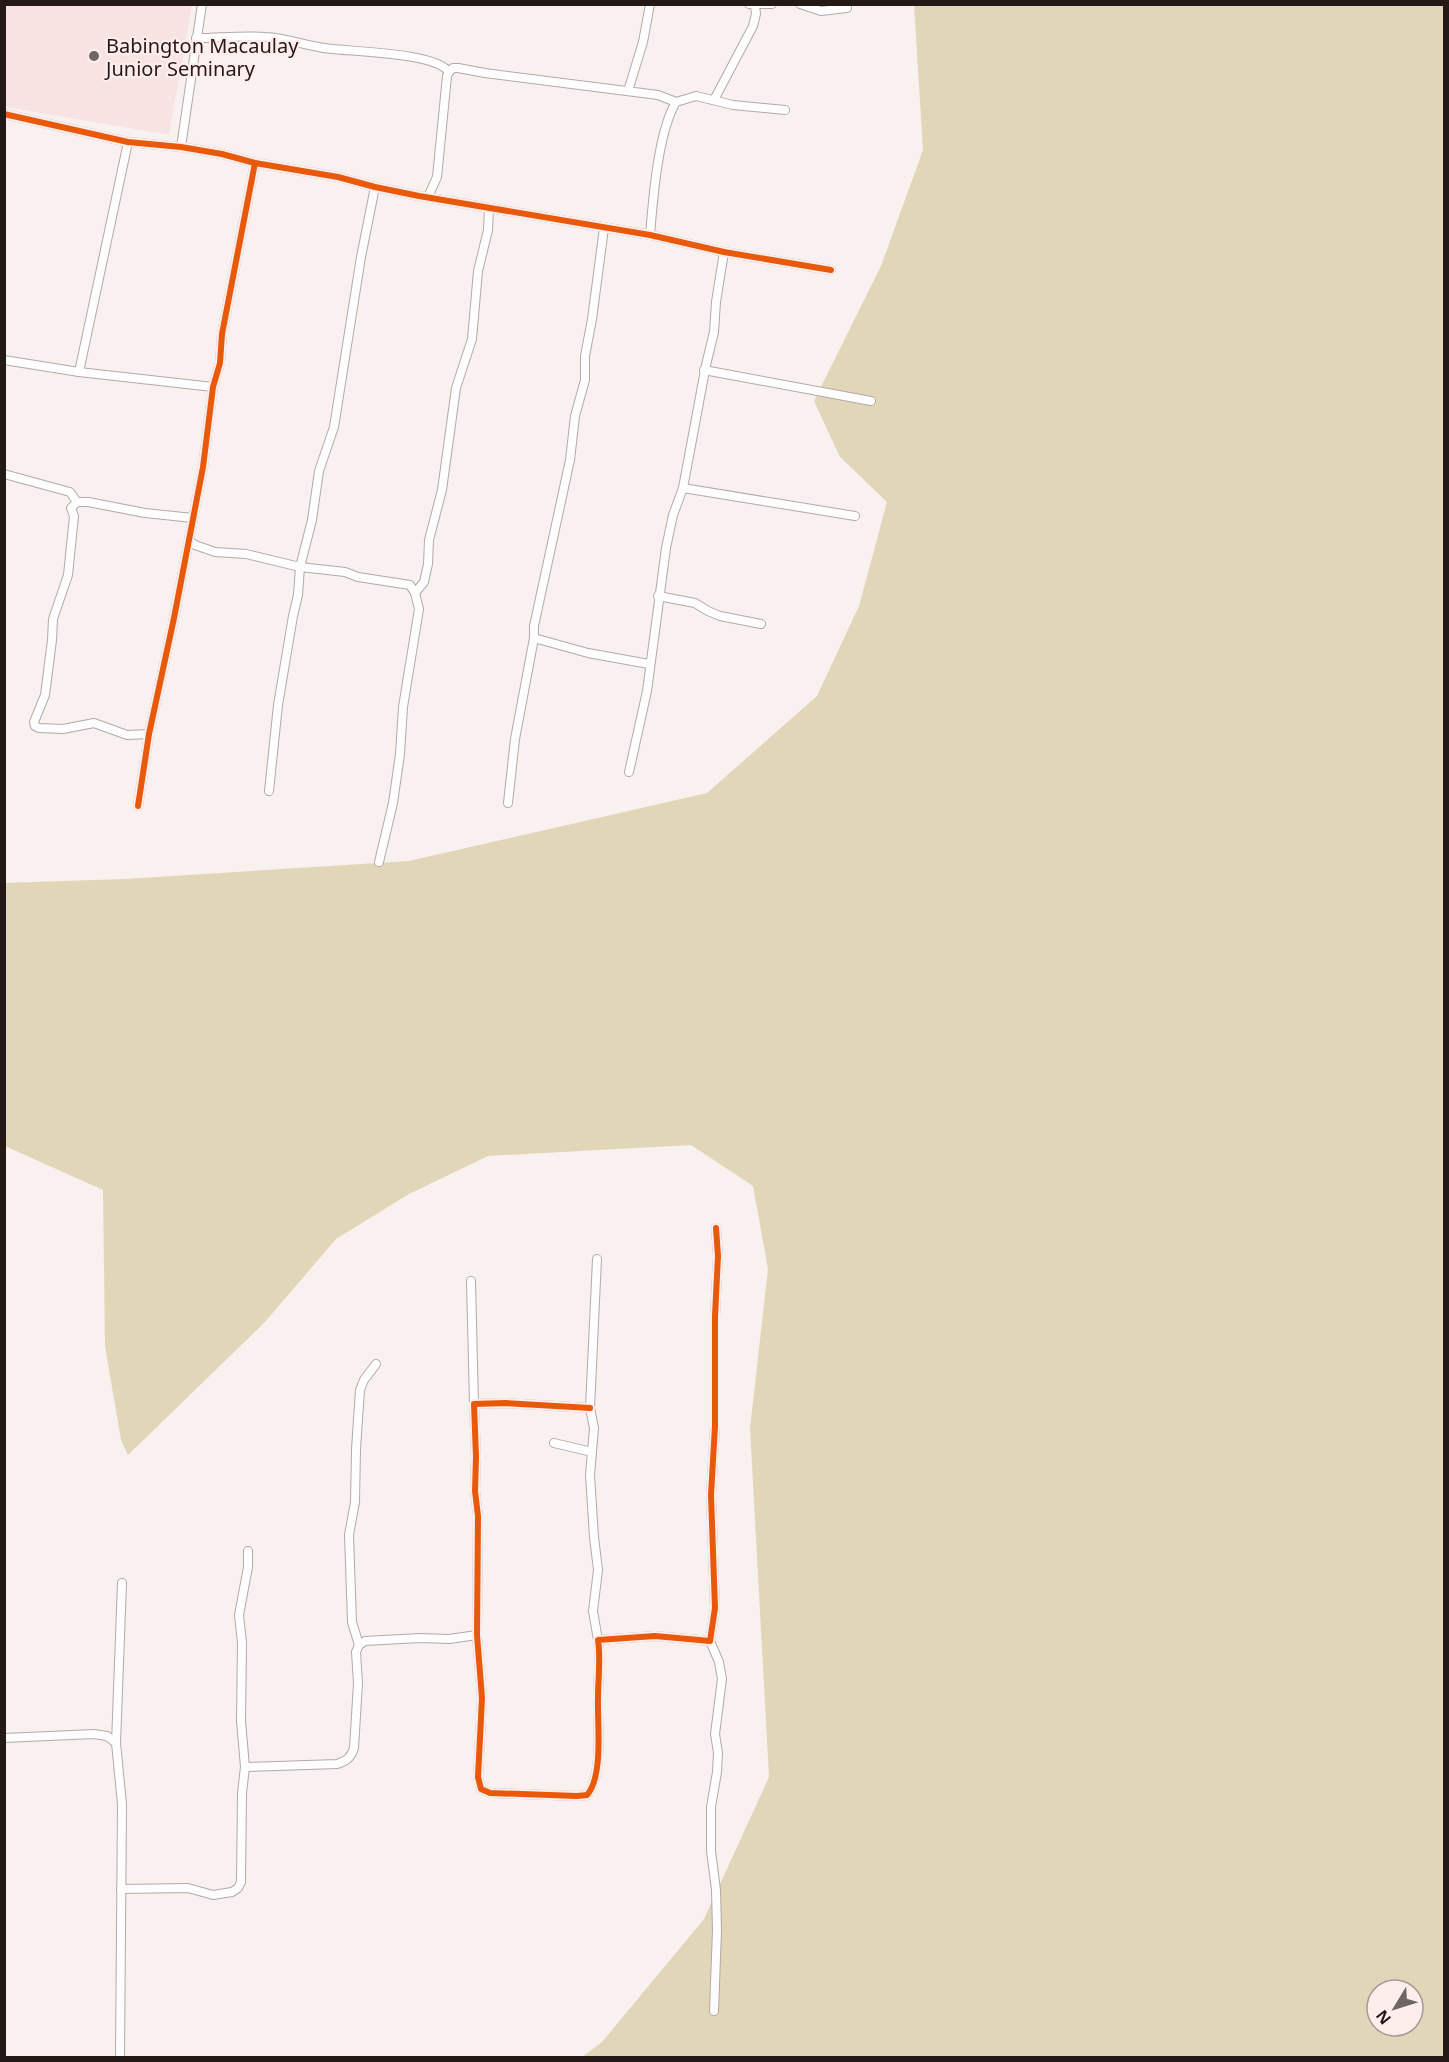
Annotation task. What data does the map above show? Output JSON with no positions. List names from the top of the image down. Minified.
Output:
{"places":["Babington Macaulay Junior Seminary"],"north":"bottom left"}
